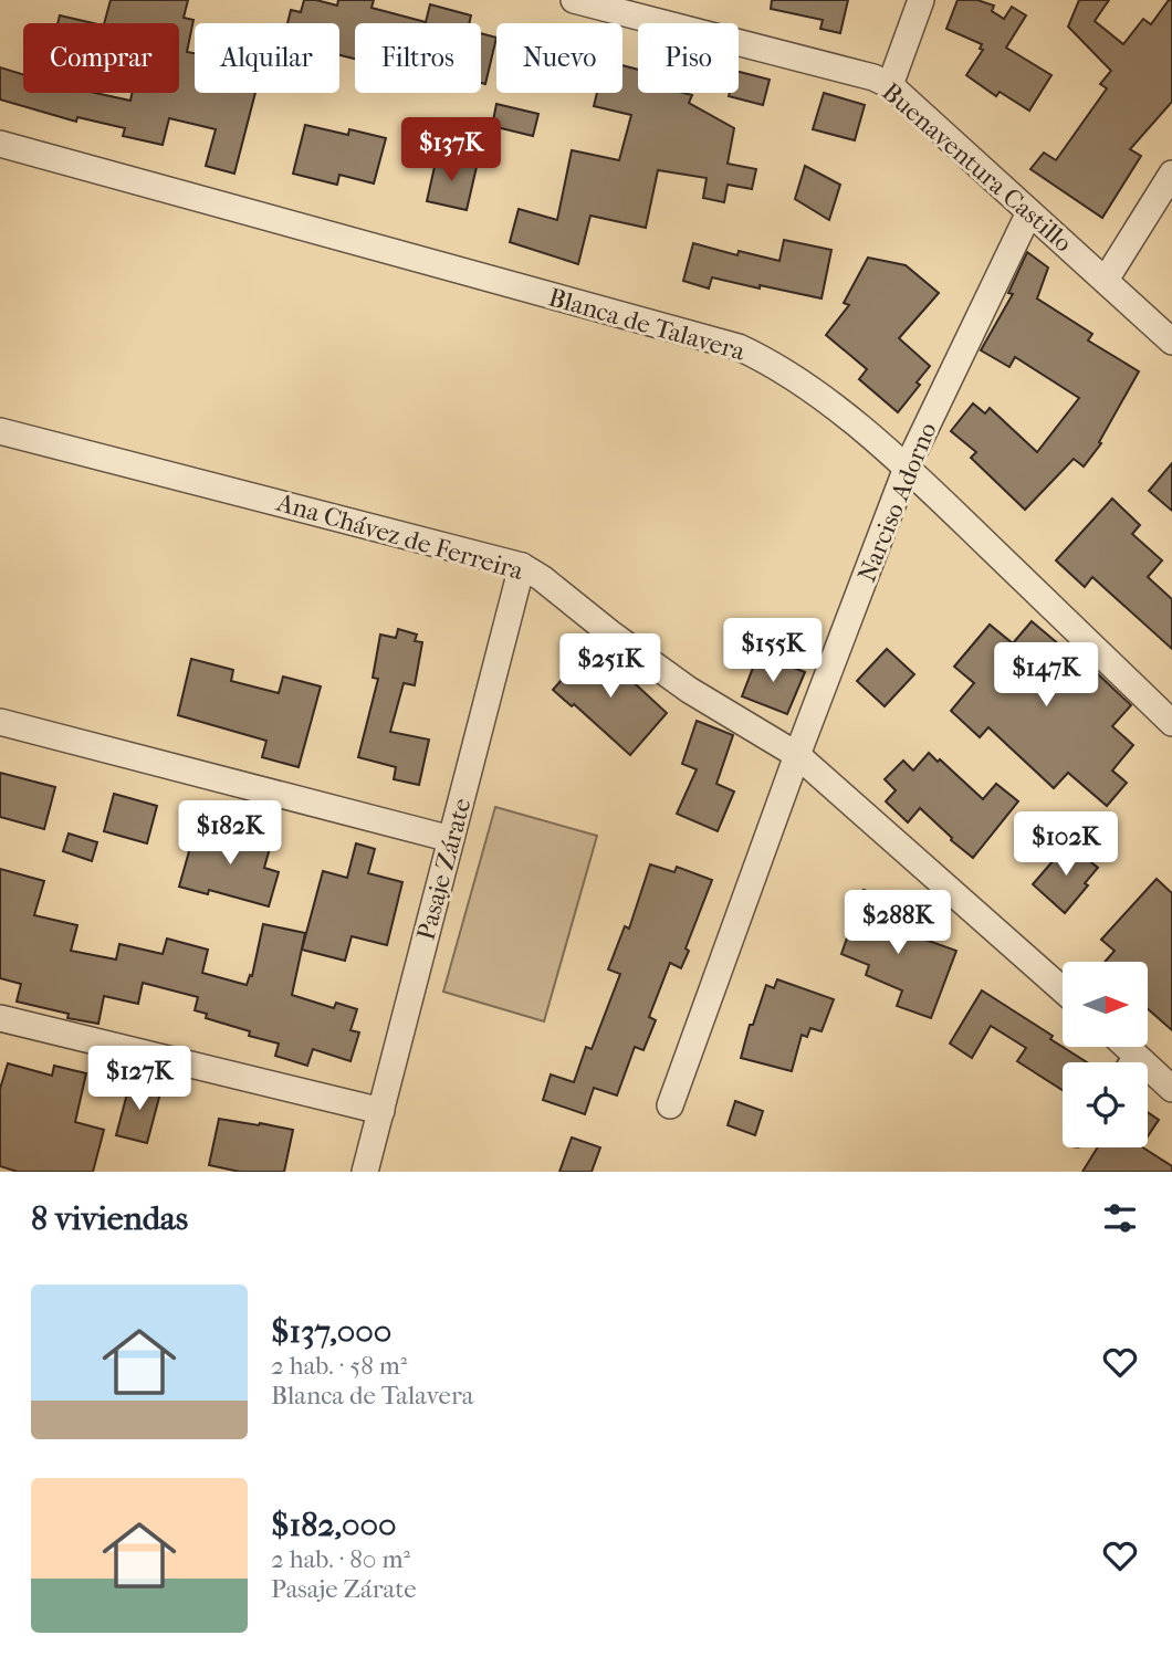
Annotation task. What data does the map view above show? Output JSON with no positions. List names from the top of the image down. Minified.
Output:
{"streets":{"street":["Buenaventura Castillo","Blanca de Talavera","Narciso Adorno","Ana Chávez de Ferreira","Pasaje Zárate"]},"crossings":[["Buenaventura Castillo","Narciso Adorno"],["Blanca de Talavera","Narciso Adorno"],["Narciso Adorno","Ana Chávez de Ferreira"],["Ana Chávez de Ferreira","Pasaje Zárate"]],"north":"right","page":{"chip":["Comprar","Alquilar","Filtros","Nuevo","Piso"],"price":["$137K","$155K","$251K","$147K","$182K","$102K","$288K","$127K"],"heading":"8 viviendas","list":[{"name":"$137,000","note":"2 hab. · 58 m² · Blanca de Talavera"},{"name":"$182,000","note":"2 hab. · 80 m² · Pasaje Zárate"}]}}
